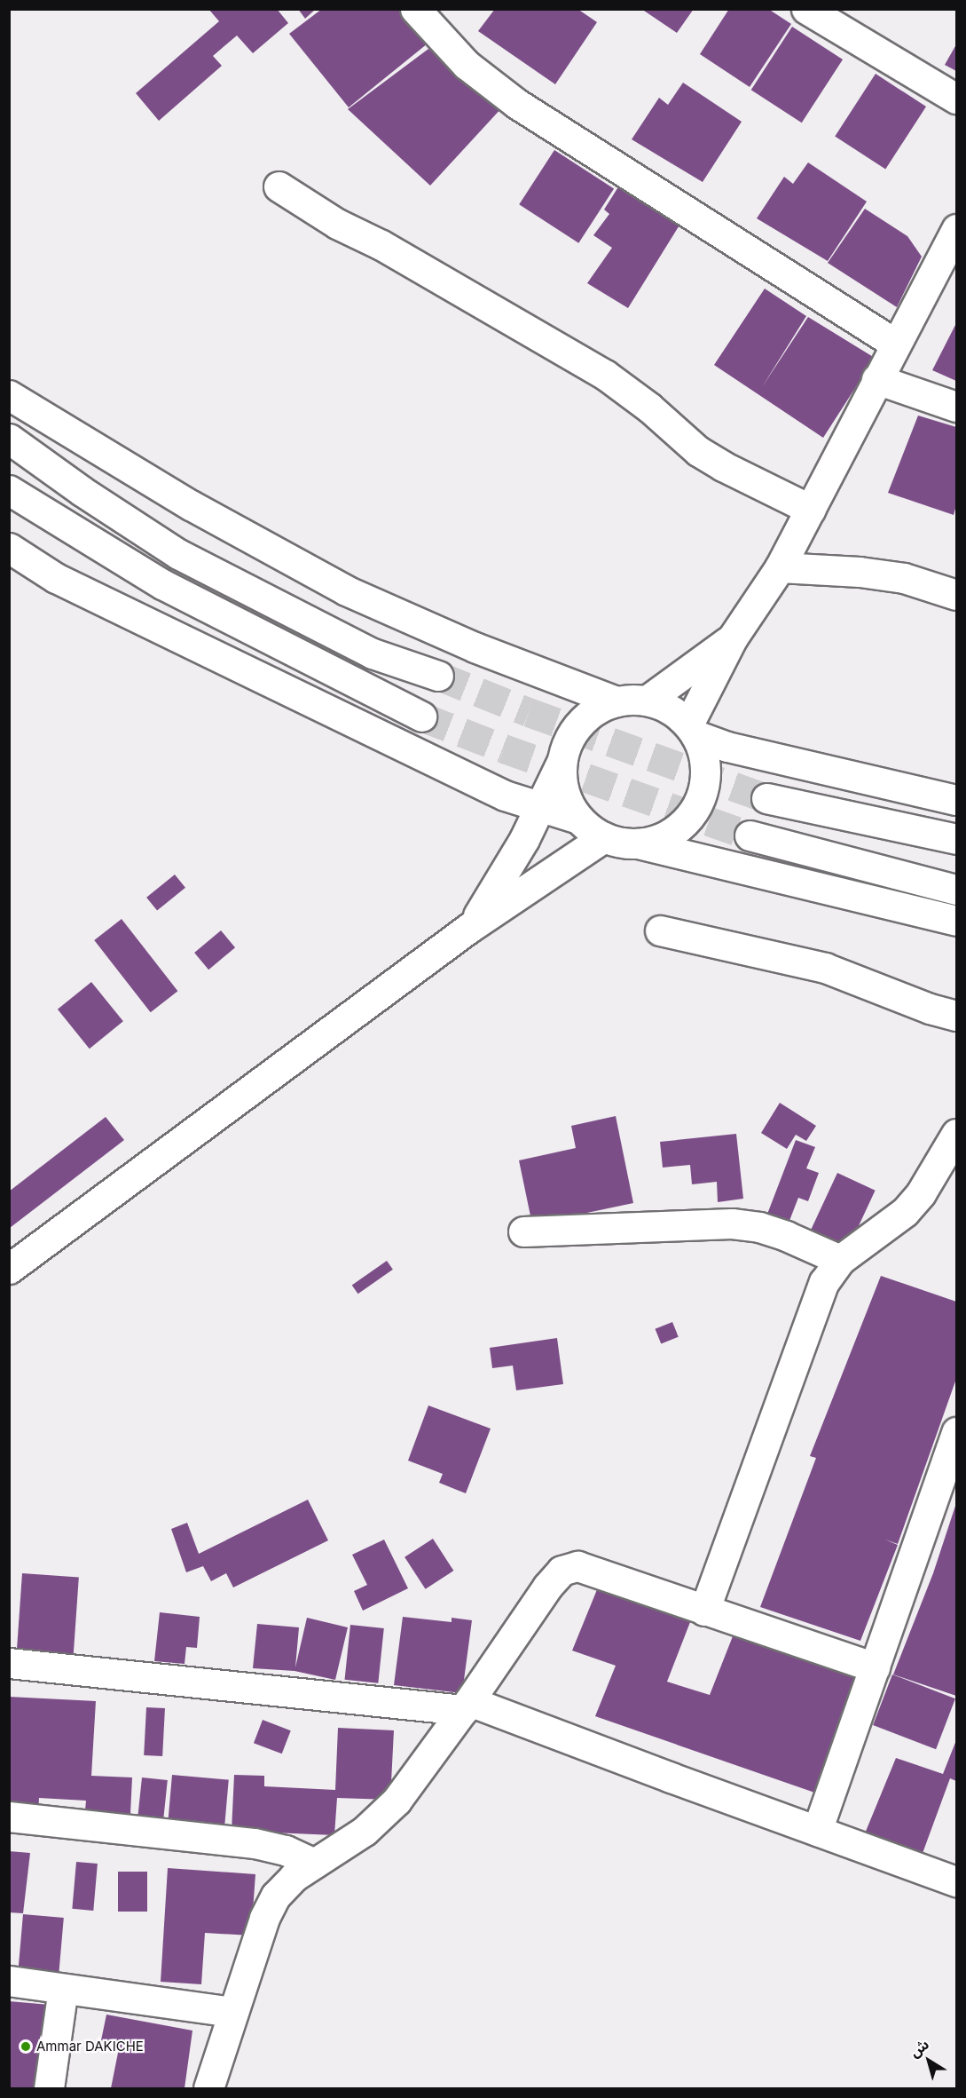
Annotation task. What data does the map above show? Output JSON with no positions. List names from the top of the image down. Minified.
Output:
{"places":["Ammar DAKICHE"],"north":"top left"}
